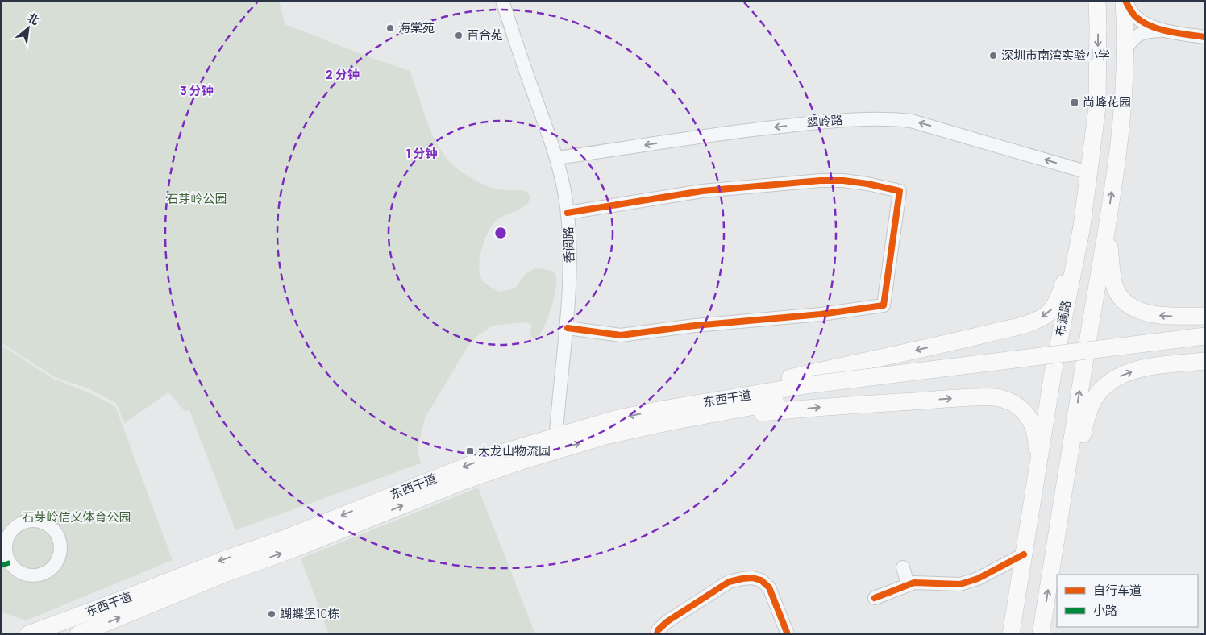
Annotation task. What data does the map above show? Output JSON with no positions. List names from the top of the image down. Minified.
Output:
{"streets":{"main road":["布澜路","东西干道"],"street":["翠岭路","香阅路"]},"crossings":[["翠岭路","香阅路"],["翠岭路","布澜路"],["香阅路","东西干道"]],"one_way":["翠岭路"],"parks":["石芽岭公园","石芽岭信义体育公园"],"places":{"other":["海棠苑","百合苑","深圳市南湾实验小学","蝴蝶堡1C栋"],"transit":["尚峰花园","大龙山物流园"]},"legend":["自行车道","小路"],"north":"top right","rings":["2 分钟","3 分钟","1 分钟"]}
